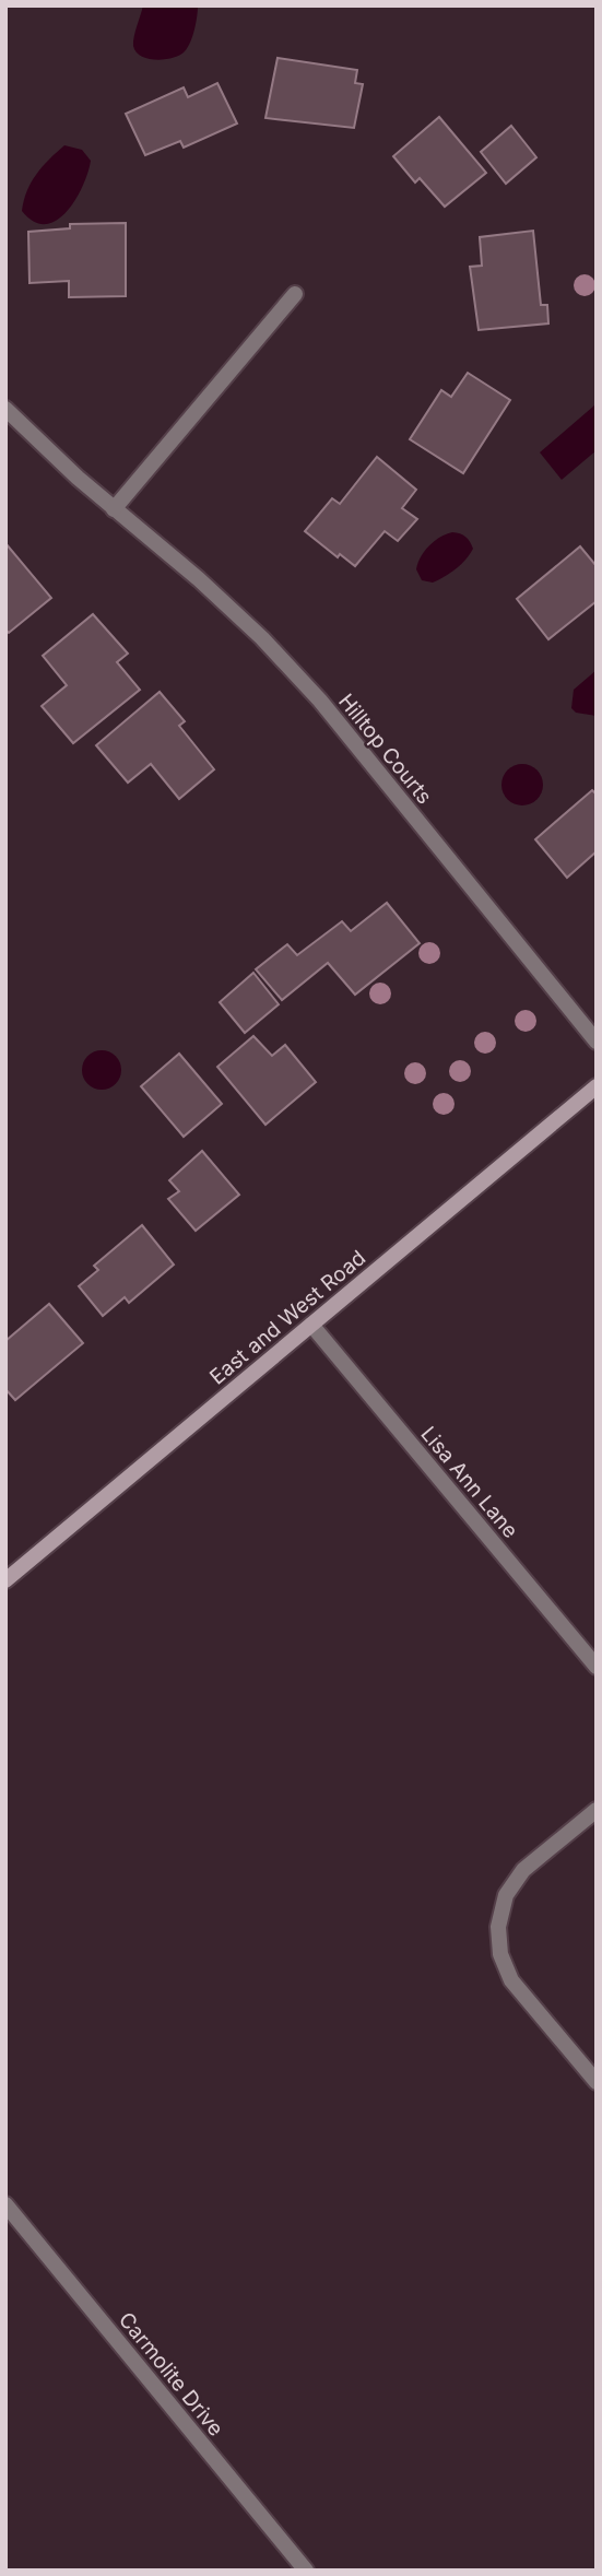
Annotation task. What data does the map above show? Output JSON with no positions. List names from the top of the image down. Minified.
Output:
{"streets":{"street":["Hilltop Courts","East and West Road","Lisa Ann Lane","Carmolite Drive"]},"crossings":[["East and West Road","Lisa Ann Lane"]]}
